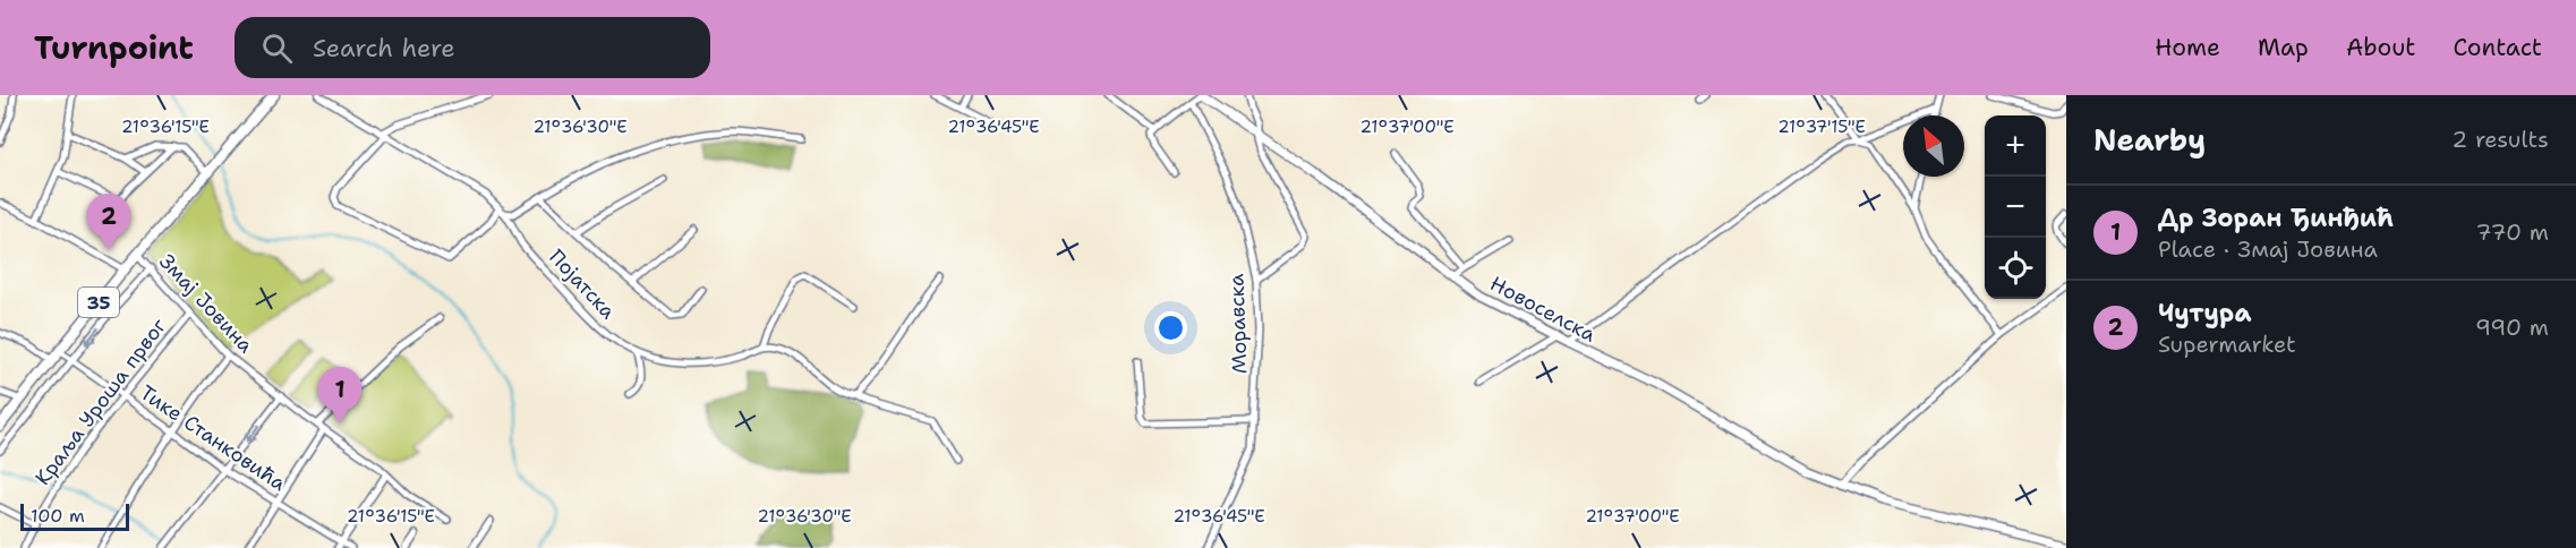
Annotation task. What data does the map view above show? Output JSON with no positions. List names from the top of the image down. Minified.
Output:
{"streets":{"main road":["35"],"street":["Појатска","Змај Јовина","Новоселска","Моравска","Краља Уроша првог","Тике Станковића"]},"crossings":[["35","Змај Јовина"],["35","Тике Станковића"],["Змај Јовина","Краља Уроша првог"],["Краља Уроша првог","Тике Станковића"]],"scale_bar":"100 m","north":"top left","page":{"header":"Turnpoint","search":"Search here","nav":["Home","Map","About","Contact"],"heading":["Nearby","2 results"],"map_buttons":["+","−"],"list":[{"mark":"1","name":"Др Зоран Ђинђић","note":"Place · Змај Јовина","value":"770 m"},{"mark":"2","name":"Чутура","note":"Supermarket","value":"990 m"}],"pins":["2","1"],"scale":"100 m"},"coordinates":["21°36'15\"E","21°36'30\"E","21°36'45\"E","21°37'15\"E","21°37'00\"E"]}
